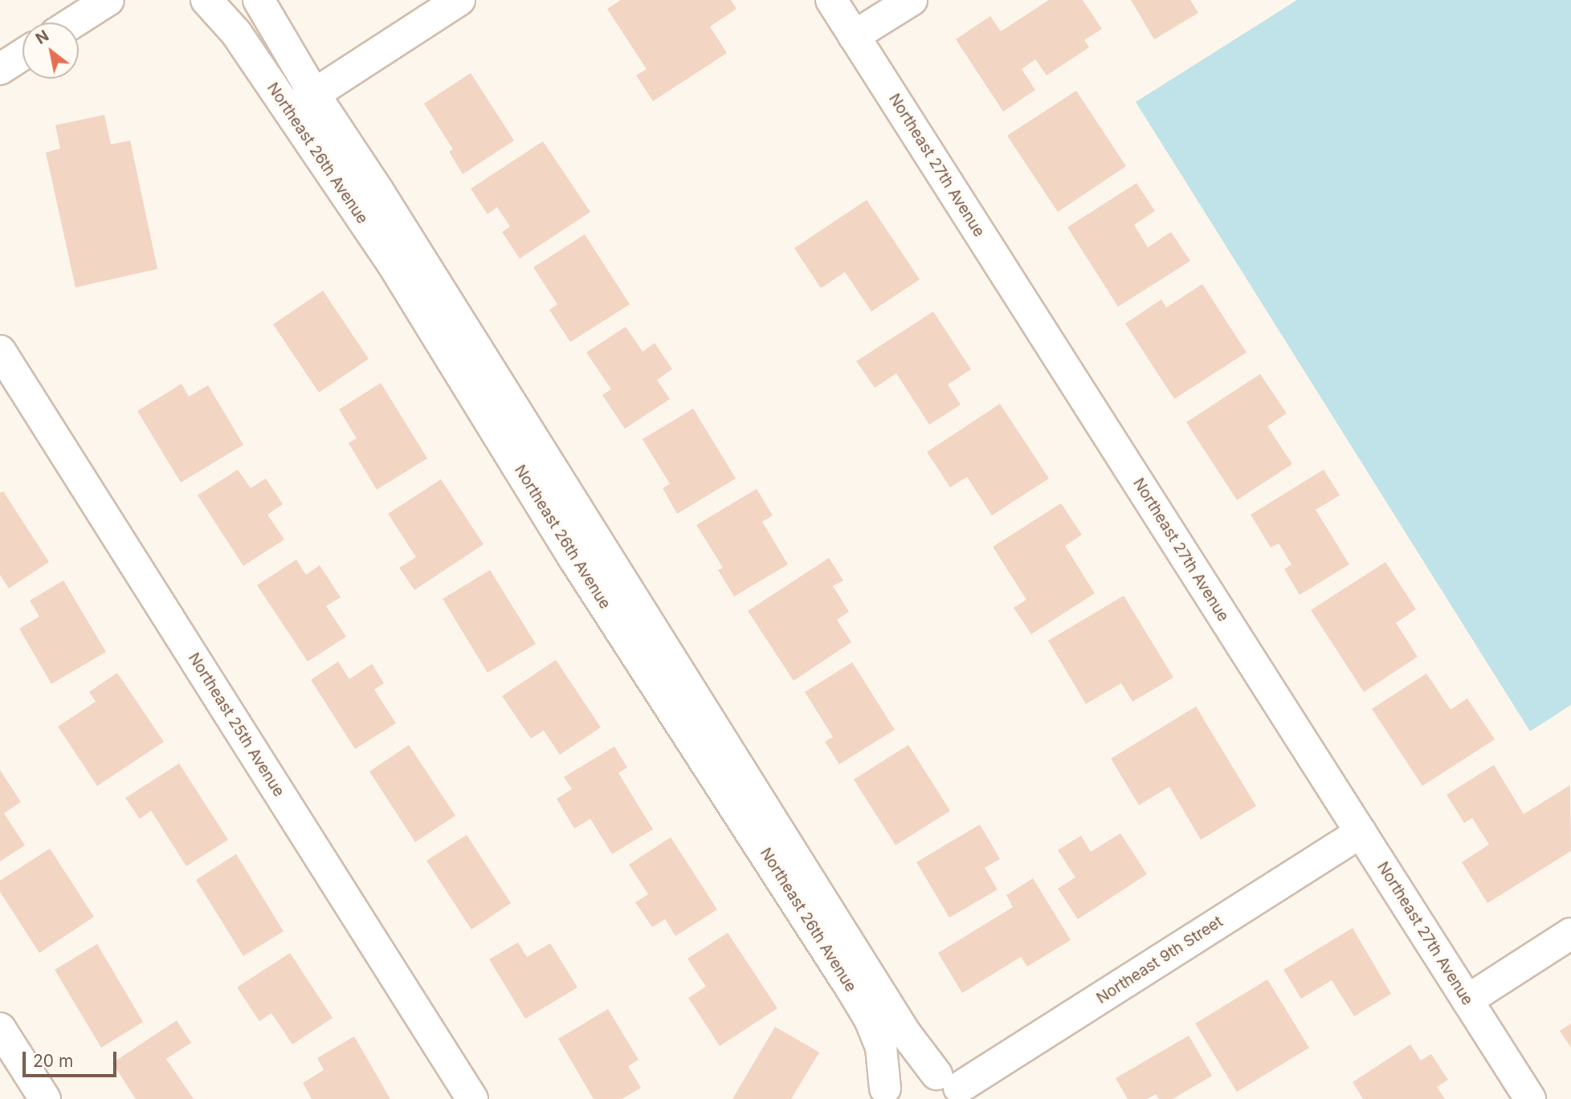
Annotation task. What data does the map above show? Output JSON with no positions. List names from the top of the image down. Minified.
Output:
{"streets":{"street":["Northeast 26th Avenue","Northeast 27th Avenue","Northeast 25th Avenue","Northeast 9th Street"]},"crossings":[["Northeast 26th Avenue","Northeast 9th Street"],["Northeast 27th Avenue","Northeast 9th Street"]],"scale_bar":"20 m","north":"top left"}
